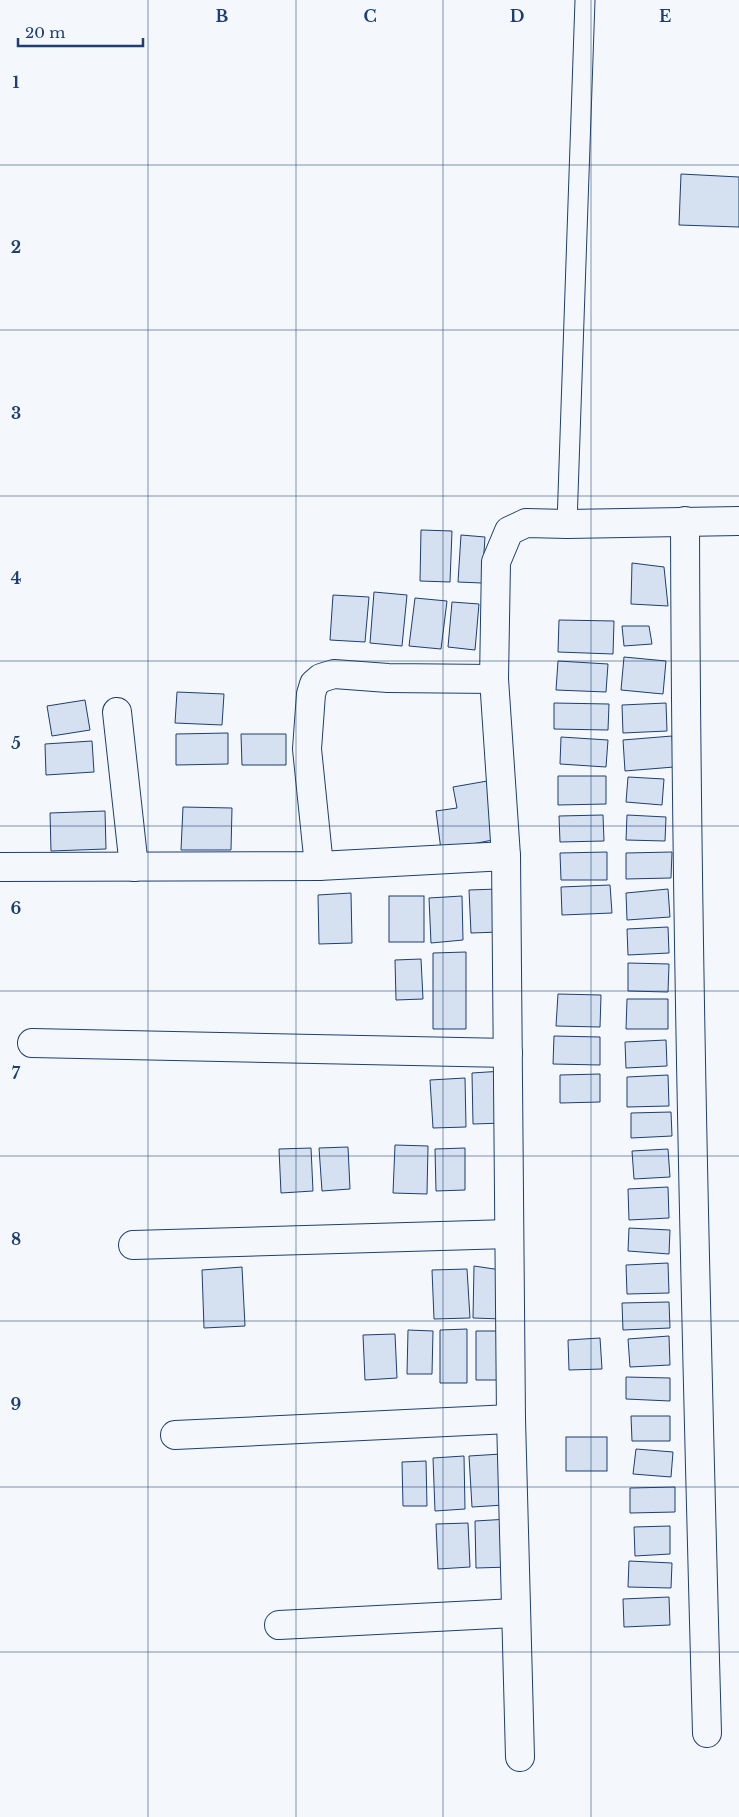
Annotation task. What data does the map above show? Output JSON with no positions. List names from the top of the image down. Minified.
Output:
{"scale_bar":"20 m","grid":{"columns":["B","C","D","E"],"rows":["1","2","3","4","5","6","7","8","9"]}}
